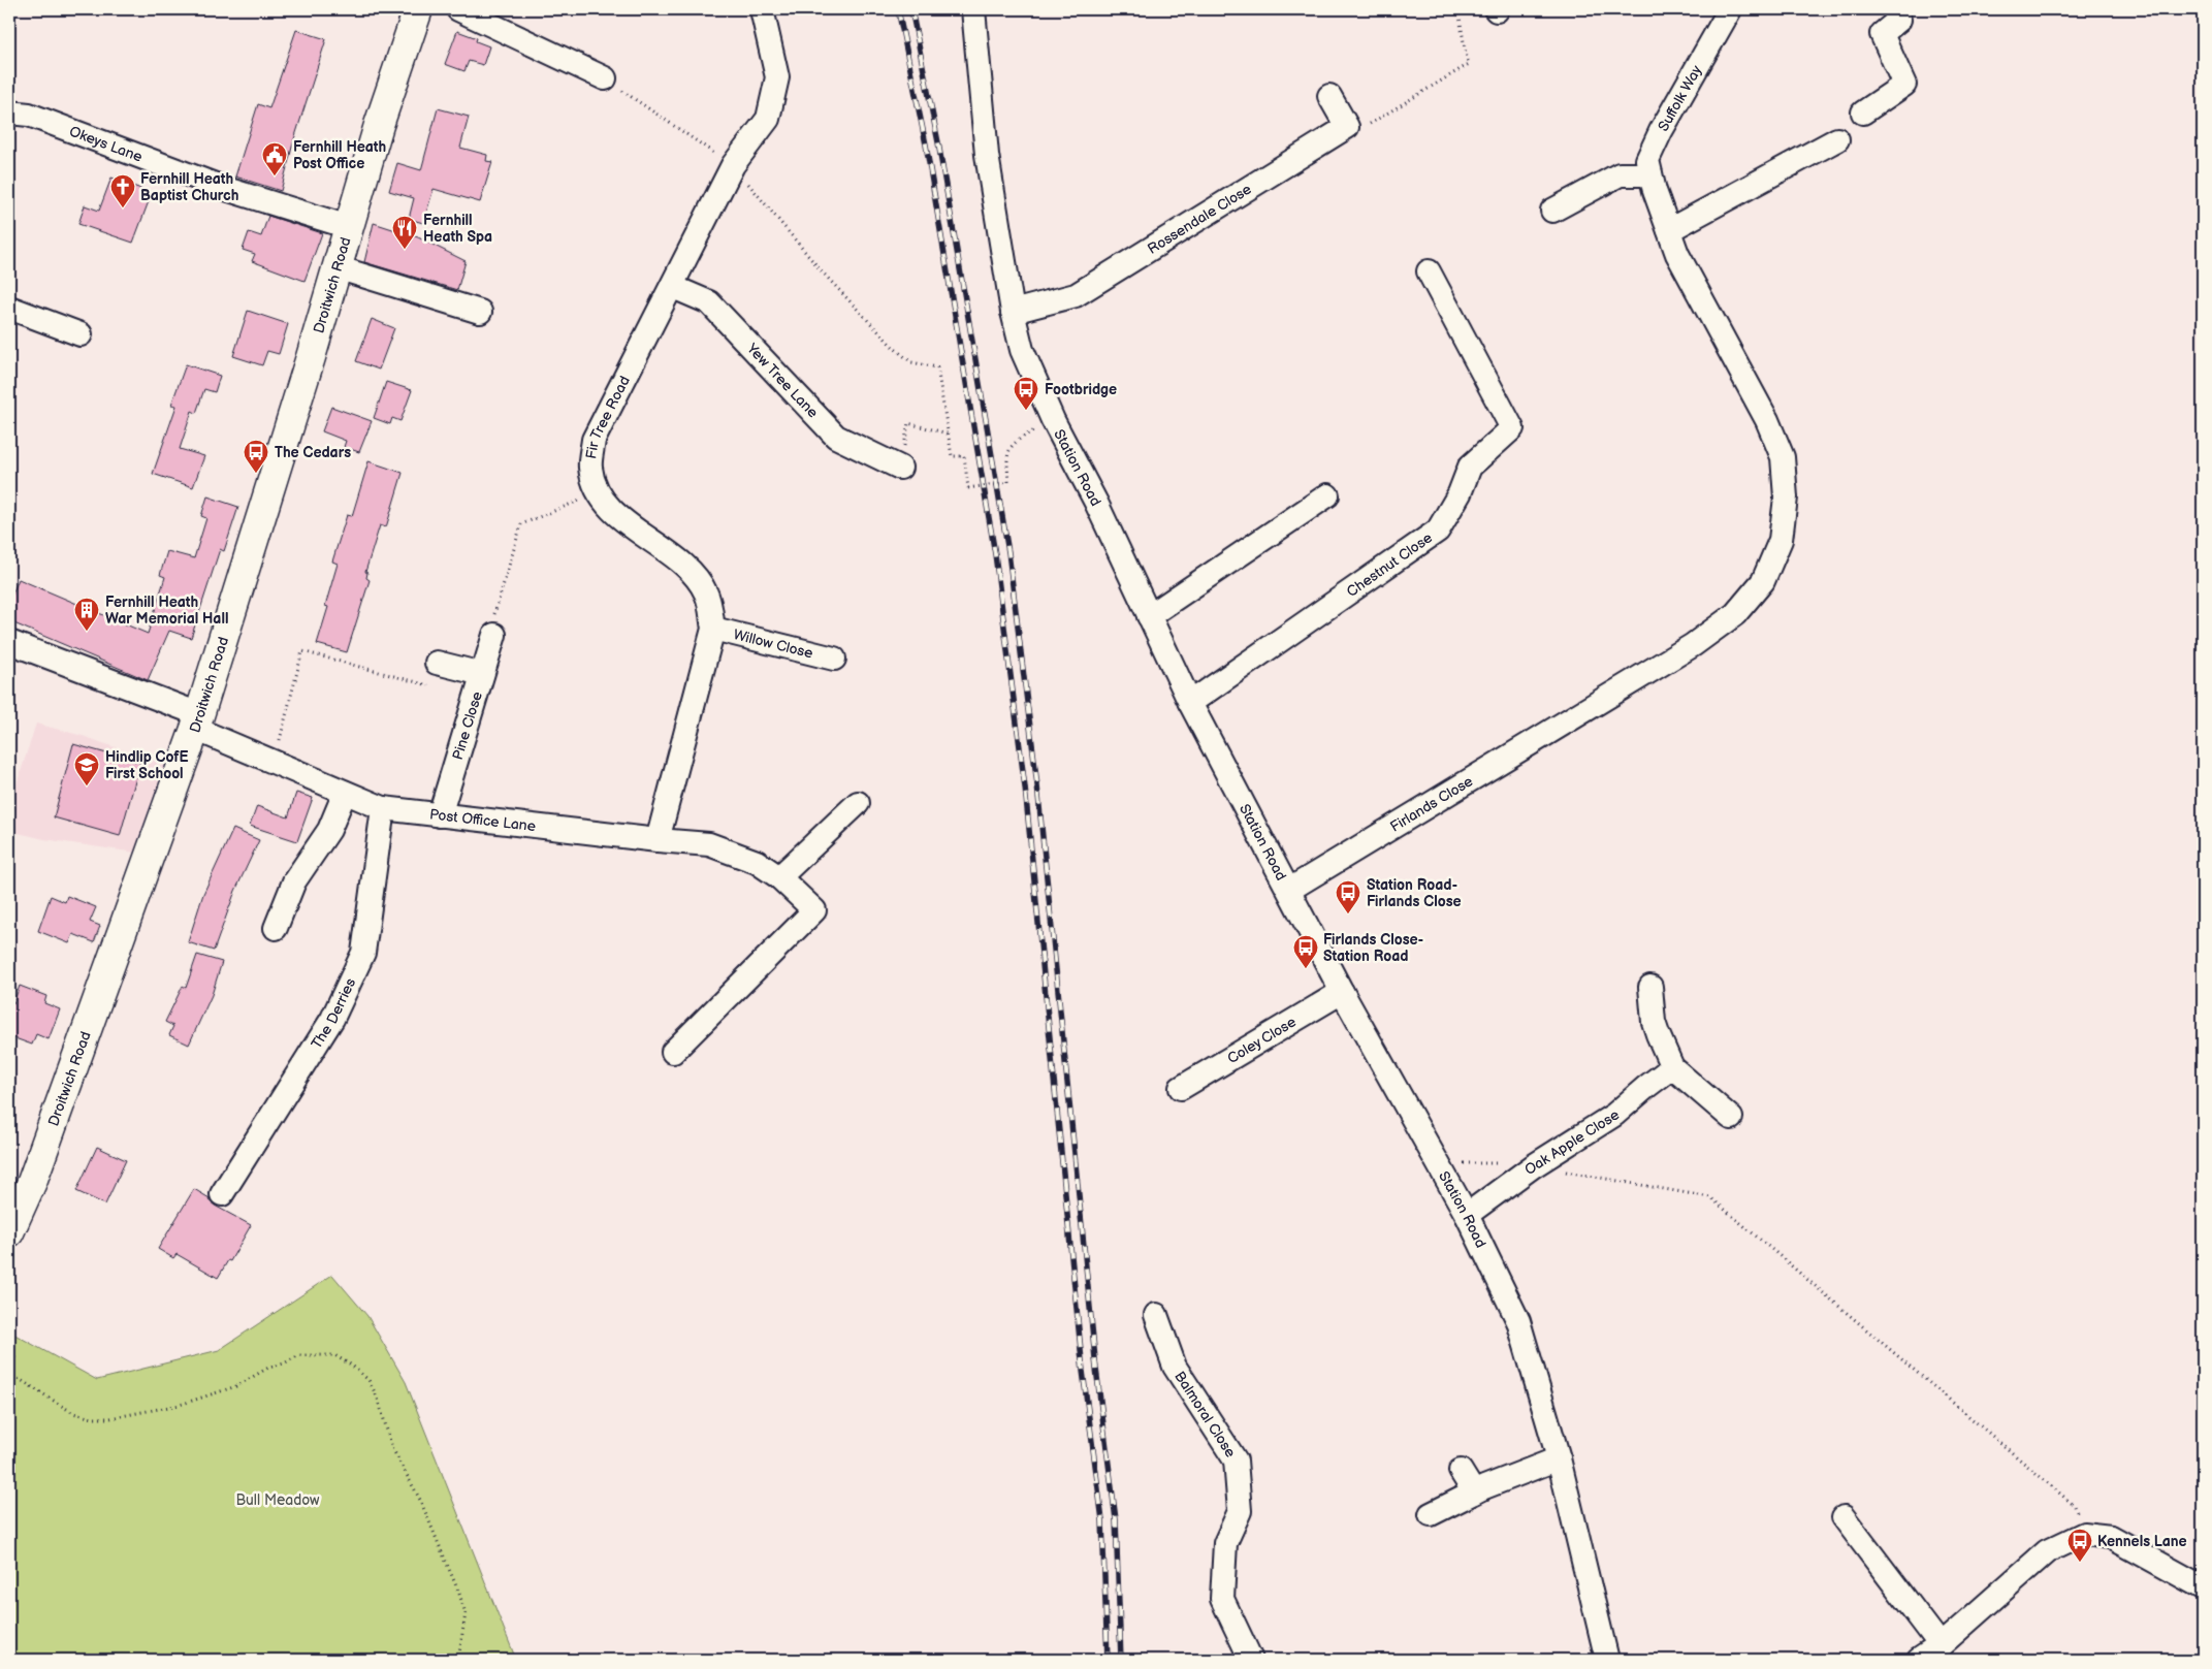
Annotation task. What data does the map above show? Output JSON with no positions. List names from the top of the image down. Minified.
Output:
{"streets":{"main road":["Droitwich Road"],"street":["Suffolk Way","Okeys Lane","Rossendale Close","Yew Tree Lane","Fir Tree Road","Station Road","Chestnut Close","Willow Close","Pine Close","Firlands Close","Post Office Lane","The Derries","Coley Close","Oak Apple Close","Balmoral Close"]},"crossings":[["Suffolk Way","Firlands Close"],["Okeys Lane","Droitwich Road"],["Rossendale Close","Station Road"],["Droitwich Road","Post Office Lane"],["Yew Tree Lane","Fir Tree Road"],["Fir Tree Road","Willow Close"],["Fir Tree Road","Post Office Lane"],["Station Road","Chestnut Close"],["Station Road","Firlands Close"],["Station Road","Coley Close"],["Station Road","Oak Apple Close"],["Pine Close","Post Office Lane"],["Post Office Lane","The Derries"]],"parks":["Bull Meadow"],"places":{"public building":["Fernhill Heath Post Office"],"church":["Fernhill Heath Baptist Church"],"restaurant":["Fernhill Heath Spa"],"bus stop":["Footbridge","The Cedars","Station Road- Firlands Close","Firlands Close- Station Road","Kennels Lane"],"building":["Fernhill Heath War Memorial Hall"],"school or university":["Hindlip CofE First School"]}}
